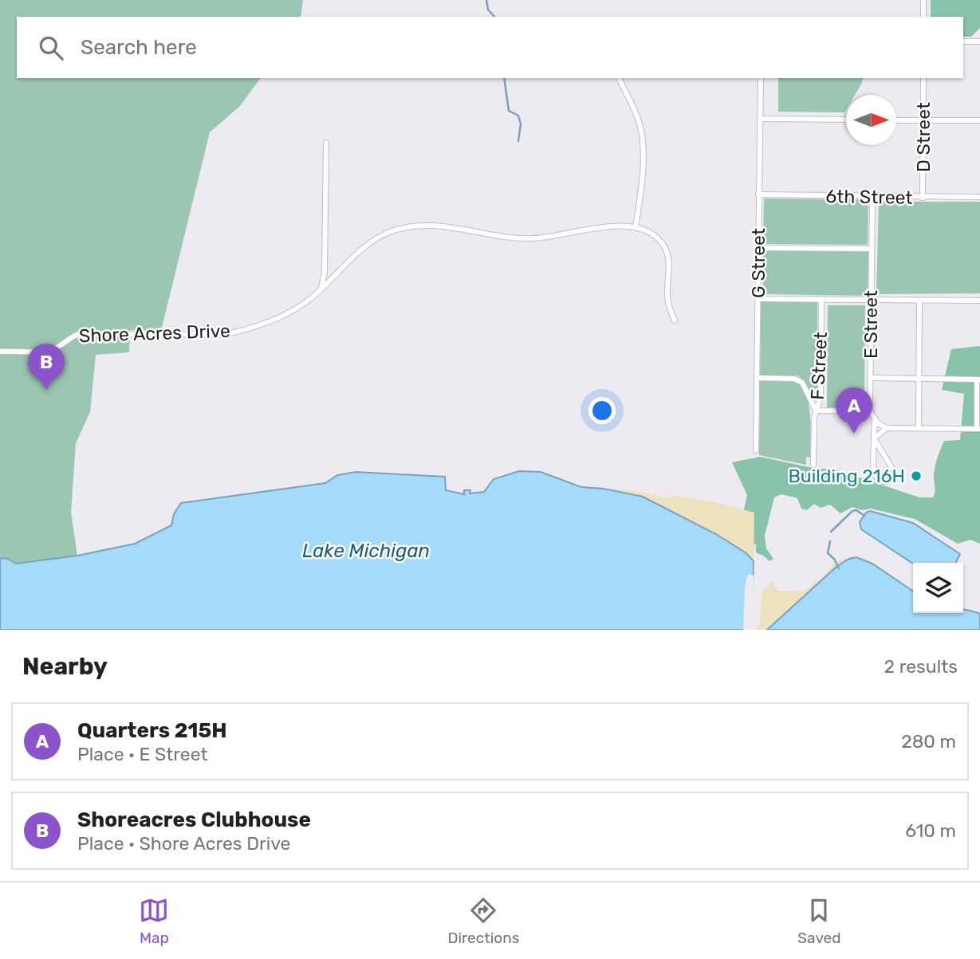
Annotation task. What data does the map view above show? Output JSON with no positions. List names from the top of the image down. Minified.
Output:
{"streets":{"street":["D Street","6th Street","G Street","E Street","Shore Acres Drive","F Street"]},"crossings":[["D Street","6th Street"],["6th Street","G Street"],["6th Street","E Street"]],"water":["Lake Michigan"],"places":["Building 216H"],"north":"right","page":{"search":"Search here","pins":["B","A"],"heading":["Nearby","2 results"],"list":[{"mark":"A","name":"Quarters 215H","note":"Place · E Street","value":"280 m"},{"mark":"B","name":"Shoreacres Clubhouse","note":"Place · Shore Acres Drive","value":"610 m"}],"nav":["Map","Directions","Saved"]}}
